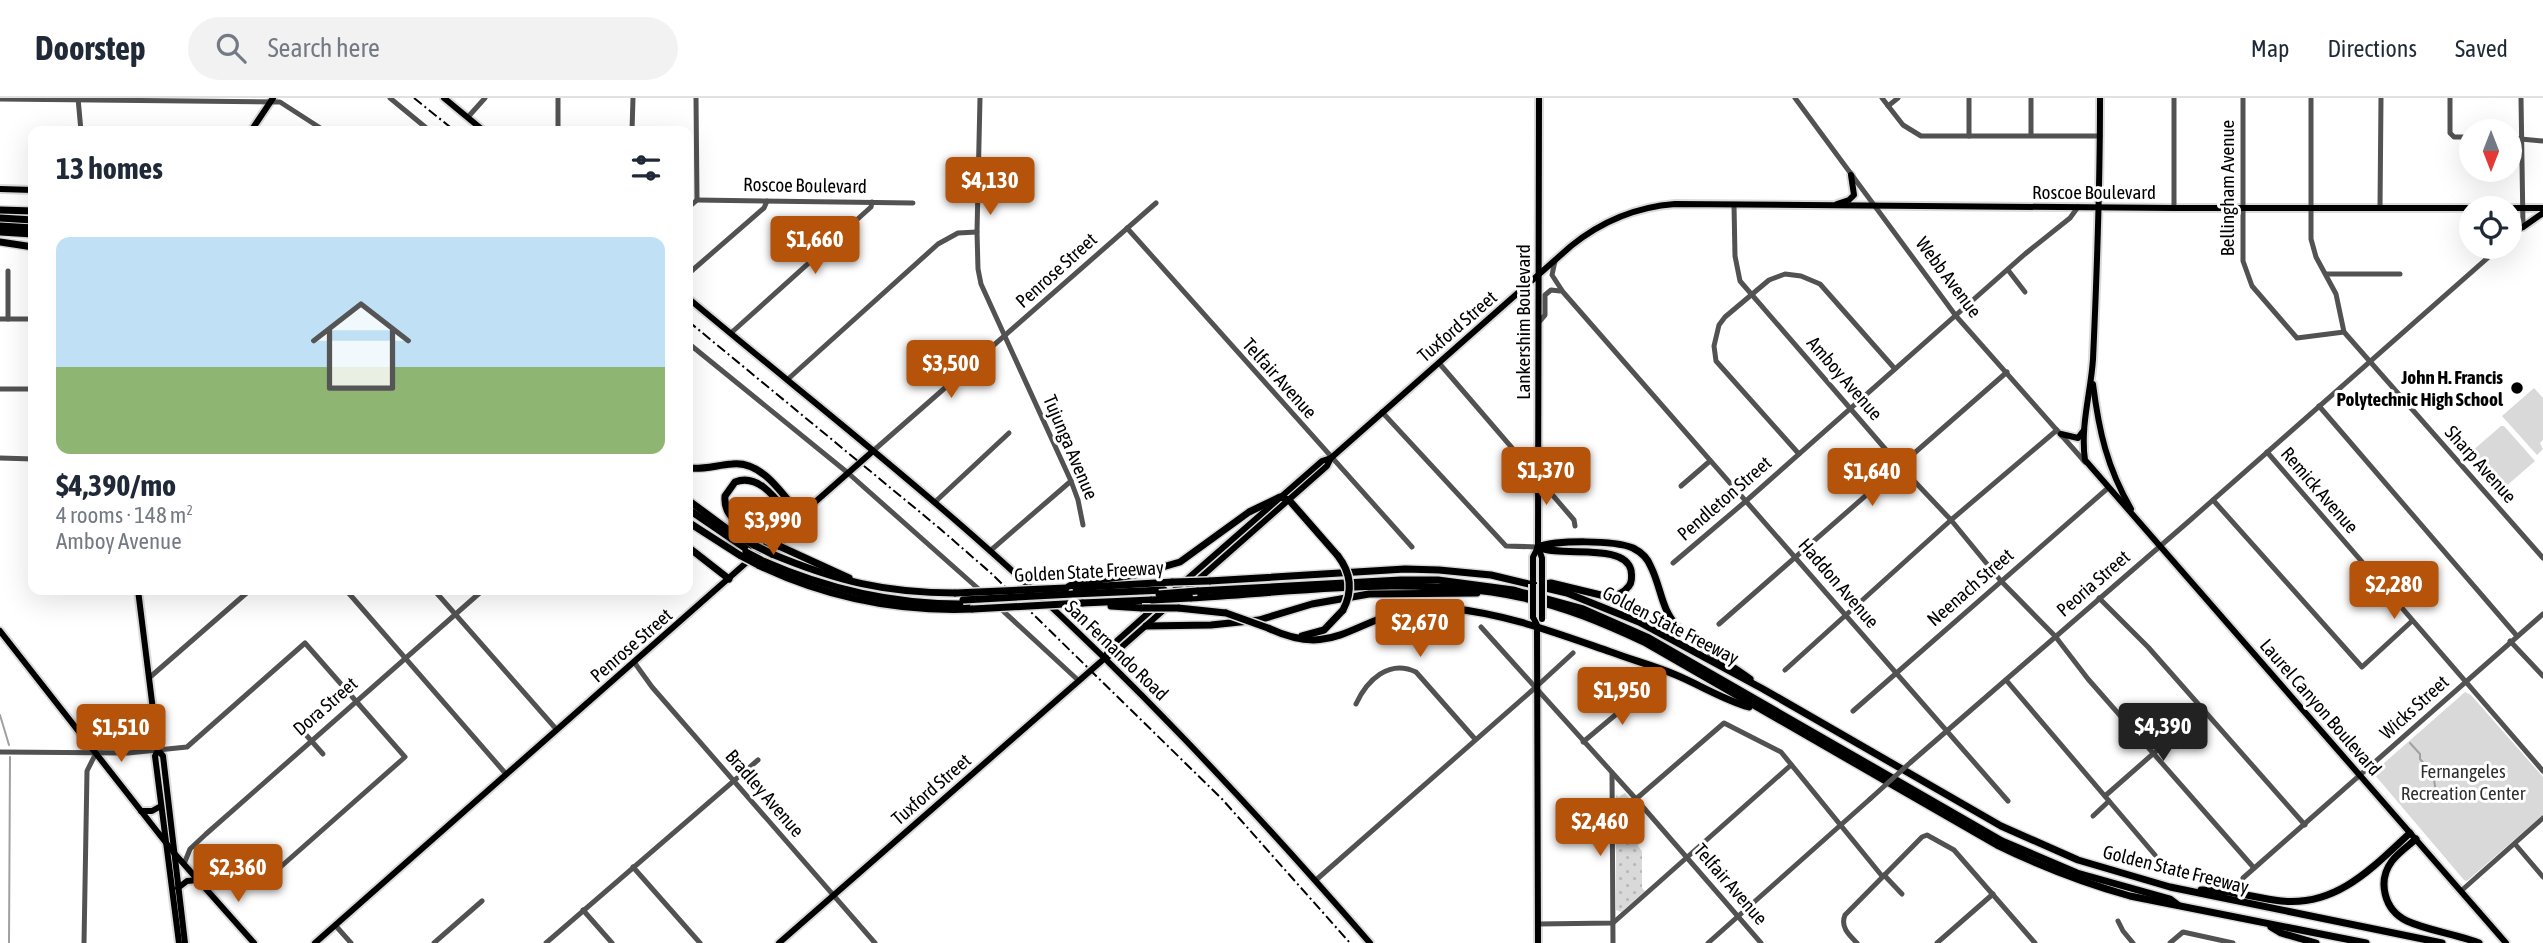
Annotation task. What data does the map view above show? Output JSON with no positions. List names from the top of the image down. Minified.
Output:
{"streets":{"highway":["Golden State Freeway"],"main road":["Roscoe Boulevard","Penrose Street","Lankershim Boulevard","Tuxford Street","San Fernando Road","Laurel Canyon Boulevard"],"street":["Bellingham Avenue","Webb Avenue","Telfair Avenue","Amboy Avenue","Tujunga Avenue","Sharp Avenue","Remick Avenue","Pendleton Street","Haddon Avenue","Peoria Street","Neenach Street","Dora Street","Wicks Street","Bradley Avenue"]},"crossings":[["Roscoe Boulevard","Bellingham Avenue"],["Roscoe Boulevard","Webb Avenue"],["Roscoe Boulevard","Tuxford Street"],["Roscoe Boulevard","Amboy Avenue"],["Roscoe Boulevard","Sharp Avenue"],["Roscoe Boulevard","Pendleton Street"],["Roscoe Boulevard","Laurel Canyon Boulevard"],["Bellingham Avenue","Sharp Avenue"],["Penrose Street","Telfair Avenue"],["Penrose Street","Tujunga Avenue"],["Penrose Street","San Fernando Road"],["Penrose Street","Bradley Avenue"],["Webb Avenue","Pendleton Street"],["Webb Avenue","Laurel Canyon Boulevard"],["Lankershim Boulevard","Tuxford Street"],["Lankershim Boulevard","Telfair Avenue"],["Tuxford Street","Telfair Avenue"],["Tuxford Street","Haddon Avenue"],["Tuxford Street","San Fernando Road"],["Tuxford Street","Bradley Avenue"],["Telfair Avenue","Peoria Street"],["Amboy Avenue","Pendleton Street"],["Amboy Avenue","Peoria Street"],["Amboy Avenue","Neenach Street"],["Amboy Avenue","Wicks Street"],["Sharp Avenue","Peoria Street"],["Remick Avenue","Peoria Street"],["Remick Avenue","Wicks Street"],["Pendleton Street","Haddon Avenue"],["Haddon Avenue","Peoria Street"],["Haddon Avenue","Neenach Street"],["Peoria Street","Laurel Canyon Boulevard"],["Neenach Street","Laurel Canyon Boulevard"],["Laurel Canyon Boulevard","Wicks Street"]],"parks":["Fernangeles Recreation Center"],"places":["John H. Francis Polytechnic High School"],"north":"bottom","page":{"header":"Doorstep","search":"Search here","nav":["Map","Directions","Saved"],"heading":"13 homes","price":["$4,130","$1,660","$3,500","$1,370","$1,640","$3,990","$2,280","$2,670","$1,950","$4,390","$1,510","$2,460","$2,360"],"list":[{"name":"$4,390/mo","note":"4 rooms · 148 m² · Amboy Avenue"}]}}
